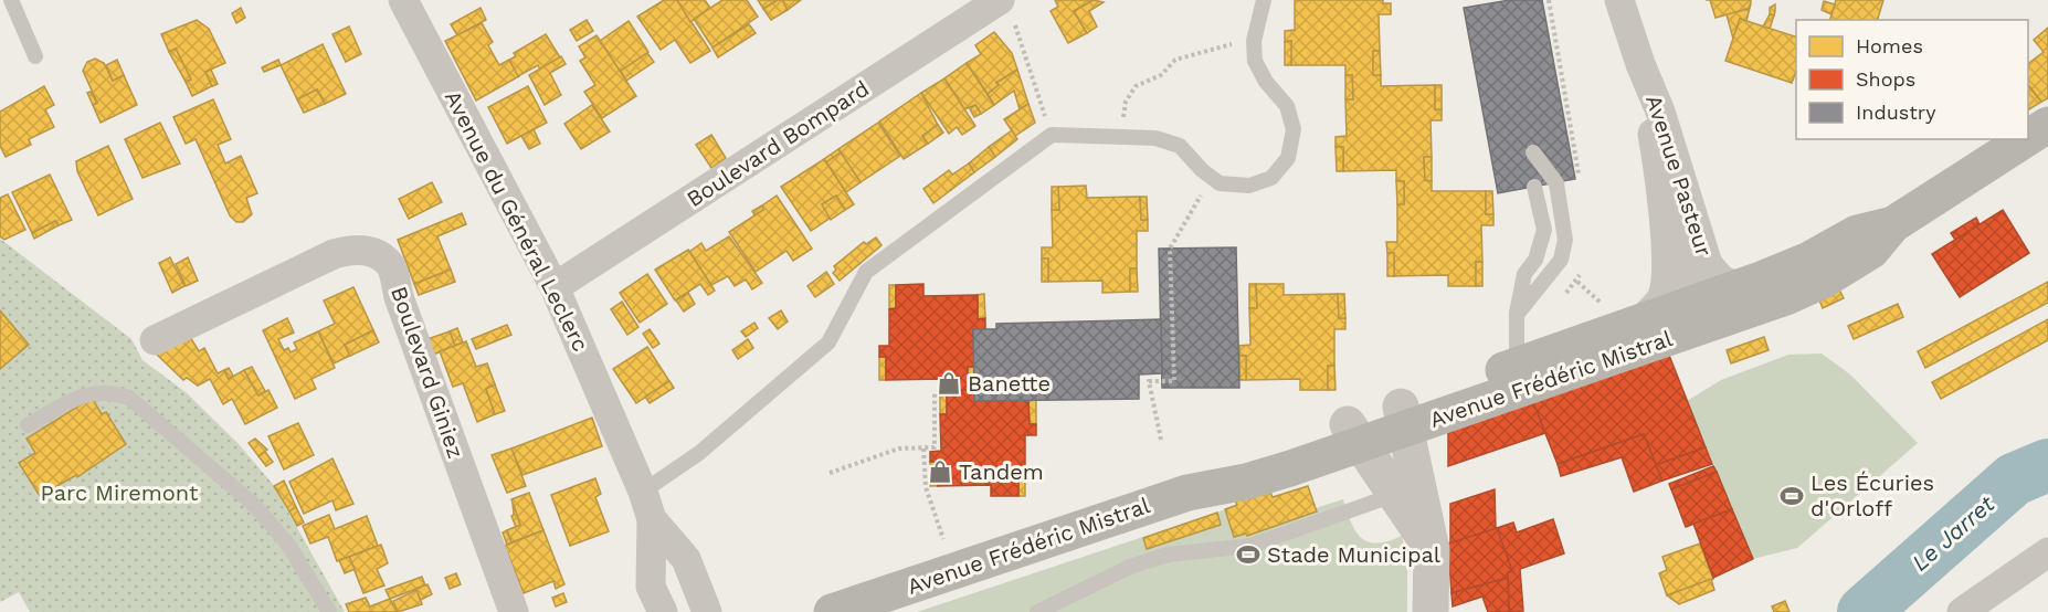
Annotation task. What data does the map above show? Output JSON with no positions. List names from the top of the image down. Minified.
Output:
{"streets":{"main road":["Avenue Frédéric Mistral"],"street":["Boulevard Bompard","Avenue Pasteur","Avenue du Général Leclerc","Boulevard Giniez"]},"crossings":[["Boulevard Bompard","Avenue du Général Leclerc"],["Avenue Pasteur","Avenue Frédéric Mistral"]],"water":["Le Jarret"],"parks":["Parc Miremont"],"places":{"shop":["Banette","Tandem"],"sports":["Les Écuries d'Orloff","Stade Municipal"]},"legend":["Homes","Shops","Industry"]}
